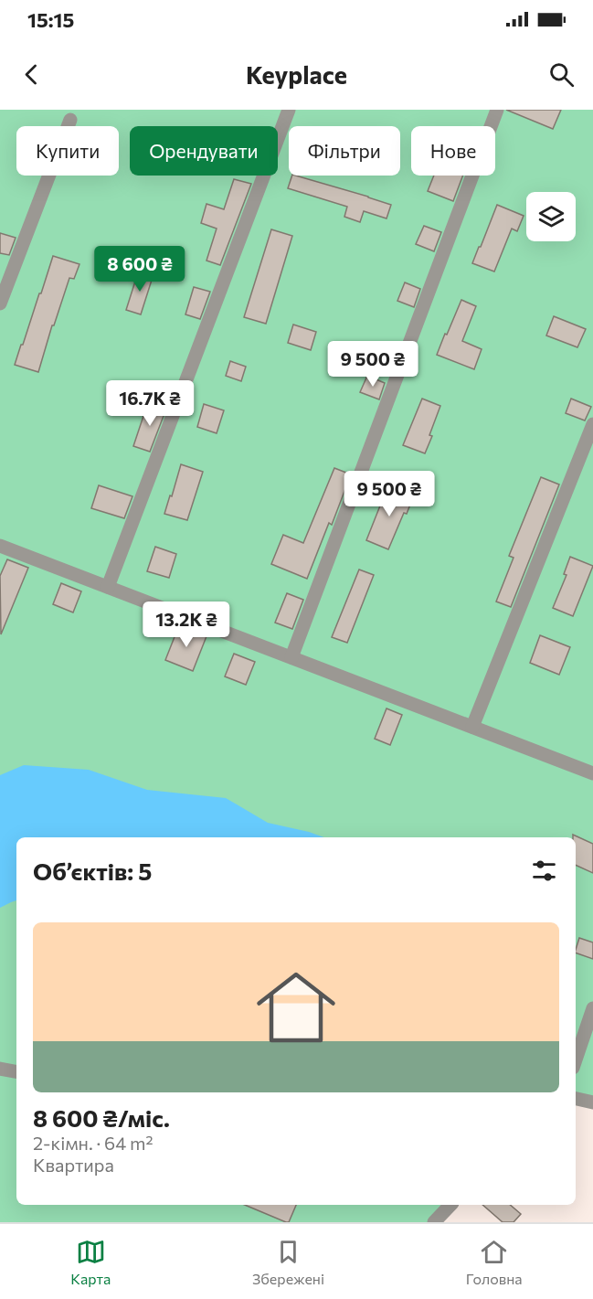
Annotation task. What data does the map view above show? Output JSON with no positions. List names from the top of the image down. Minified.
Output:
{"page":{"status":"15:15","header":"Keyplace","chip":["Купити","Орендувати","Фільтри","Нове"],"price":["8 600 ₴","9 500 ₴","16.7K ₴","9 500 ₴","13.2K ₴"],"heading":"Об’єктів: 5","list":[{"name":"8 600 ₴/міс.","note":"2-кімн. · 64 m² · Квартира"}],"tabs":["Карта","Збережені","Головна"]}}
